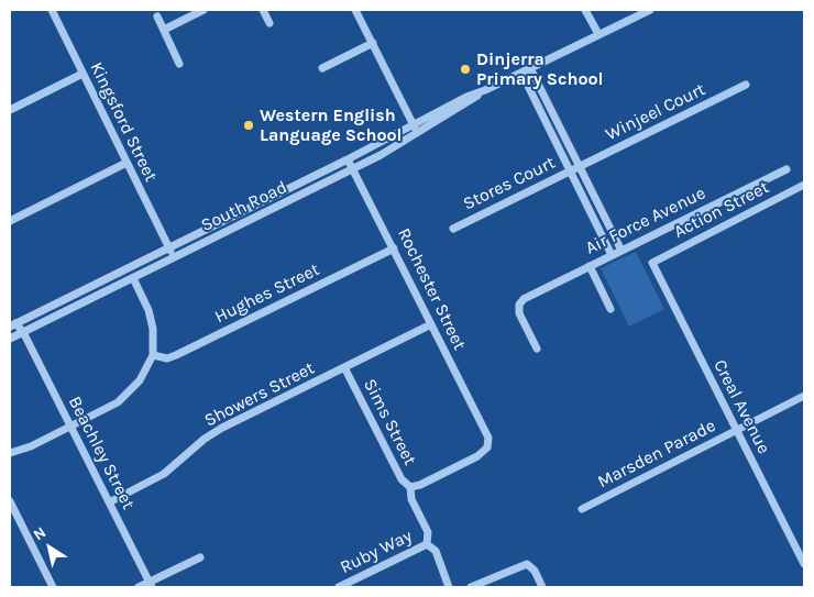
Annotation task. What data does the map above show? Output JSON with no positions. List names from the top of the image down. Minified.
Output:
{"streets":{"street":["Winjeel Court","Kingsford Street","Stores Court","South Road","Action Street","Air Force Avenue","Rochester Street","Hughes Street","Showers Street","Creal Avenue","Sims Street","Beachley Street","Marsden Parade","Ruby Way"]},"crossings":[["Winjeel Court","Stores Court"],["Kingsford Street","South Road"],["South Road","Rochester Street"],["South Road","Beachley Street"],["Action Street","Creal Avenue"],["Rochester Street","Hughes Street"],["Rochester Street","Showers Street"],["Rochester Street","Sims Street"],["Rochester Street","Ruby Way"],["Showers Street","Sims Street"],["Showers Street","Beachley Street"],["Creal Avenue","Marsden Parade"],["Sims Street","Ruby Way"]],"places":["Dinjerra Primary School","Western English Language School"],"north":"top left"}
